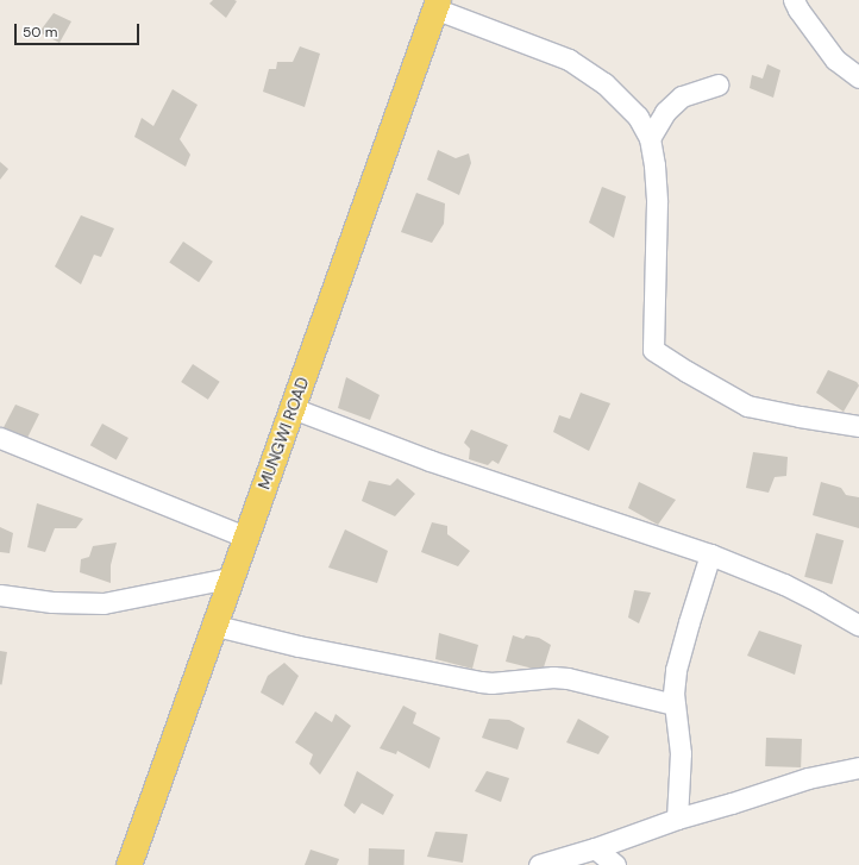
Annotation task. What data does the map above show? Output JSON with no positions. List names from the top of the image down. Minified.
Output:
{"streets":{"main road":["MUNGWI ROAD"]},"scale_bar":"50 m"}
